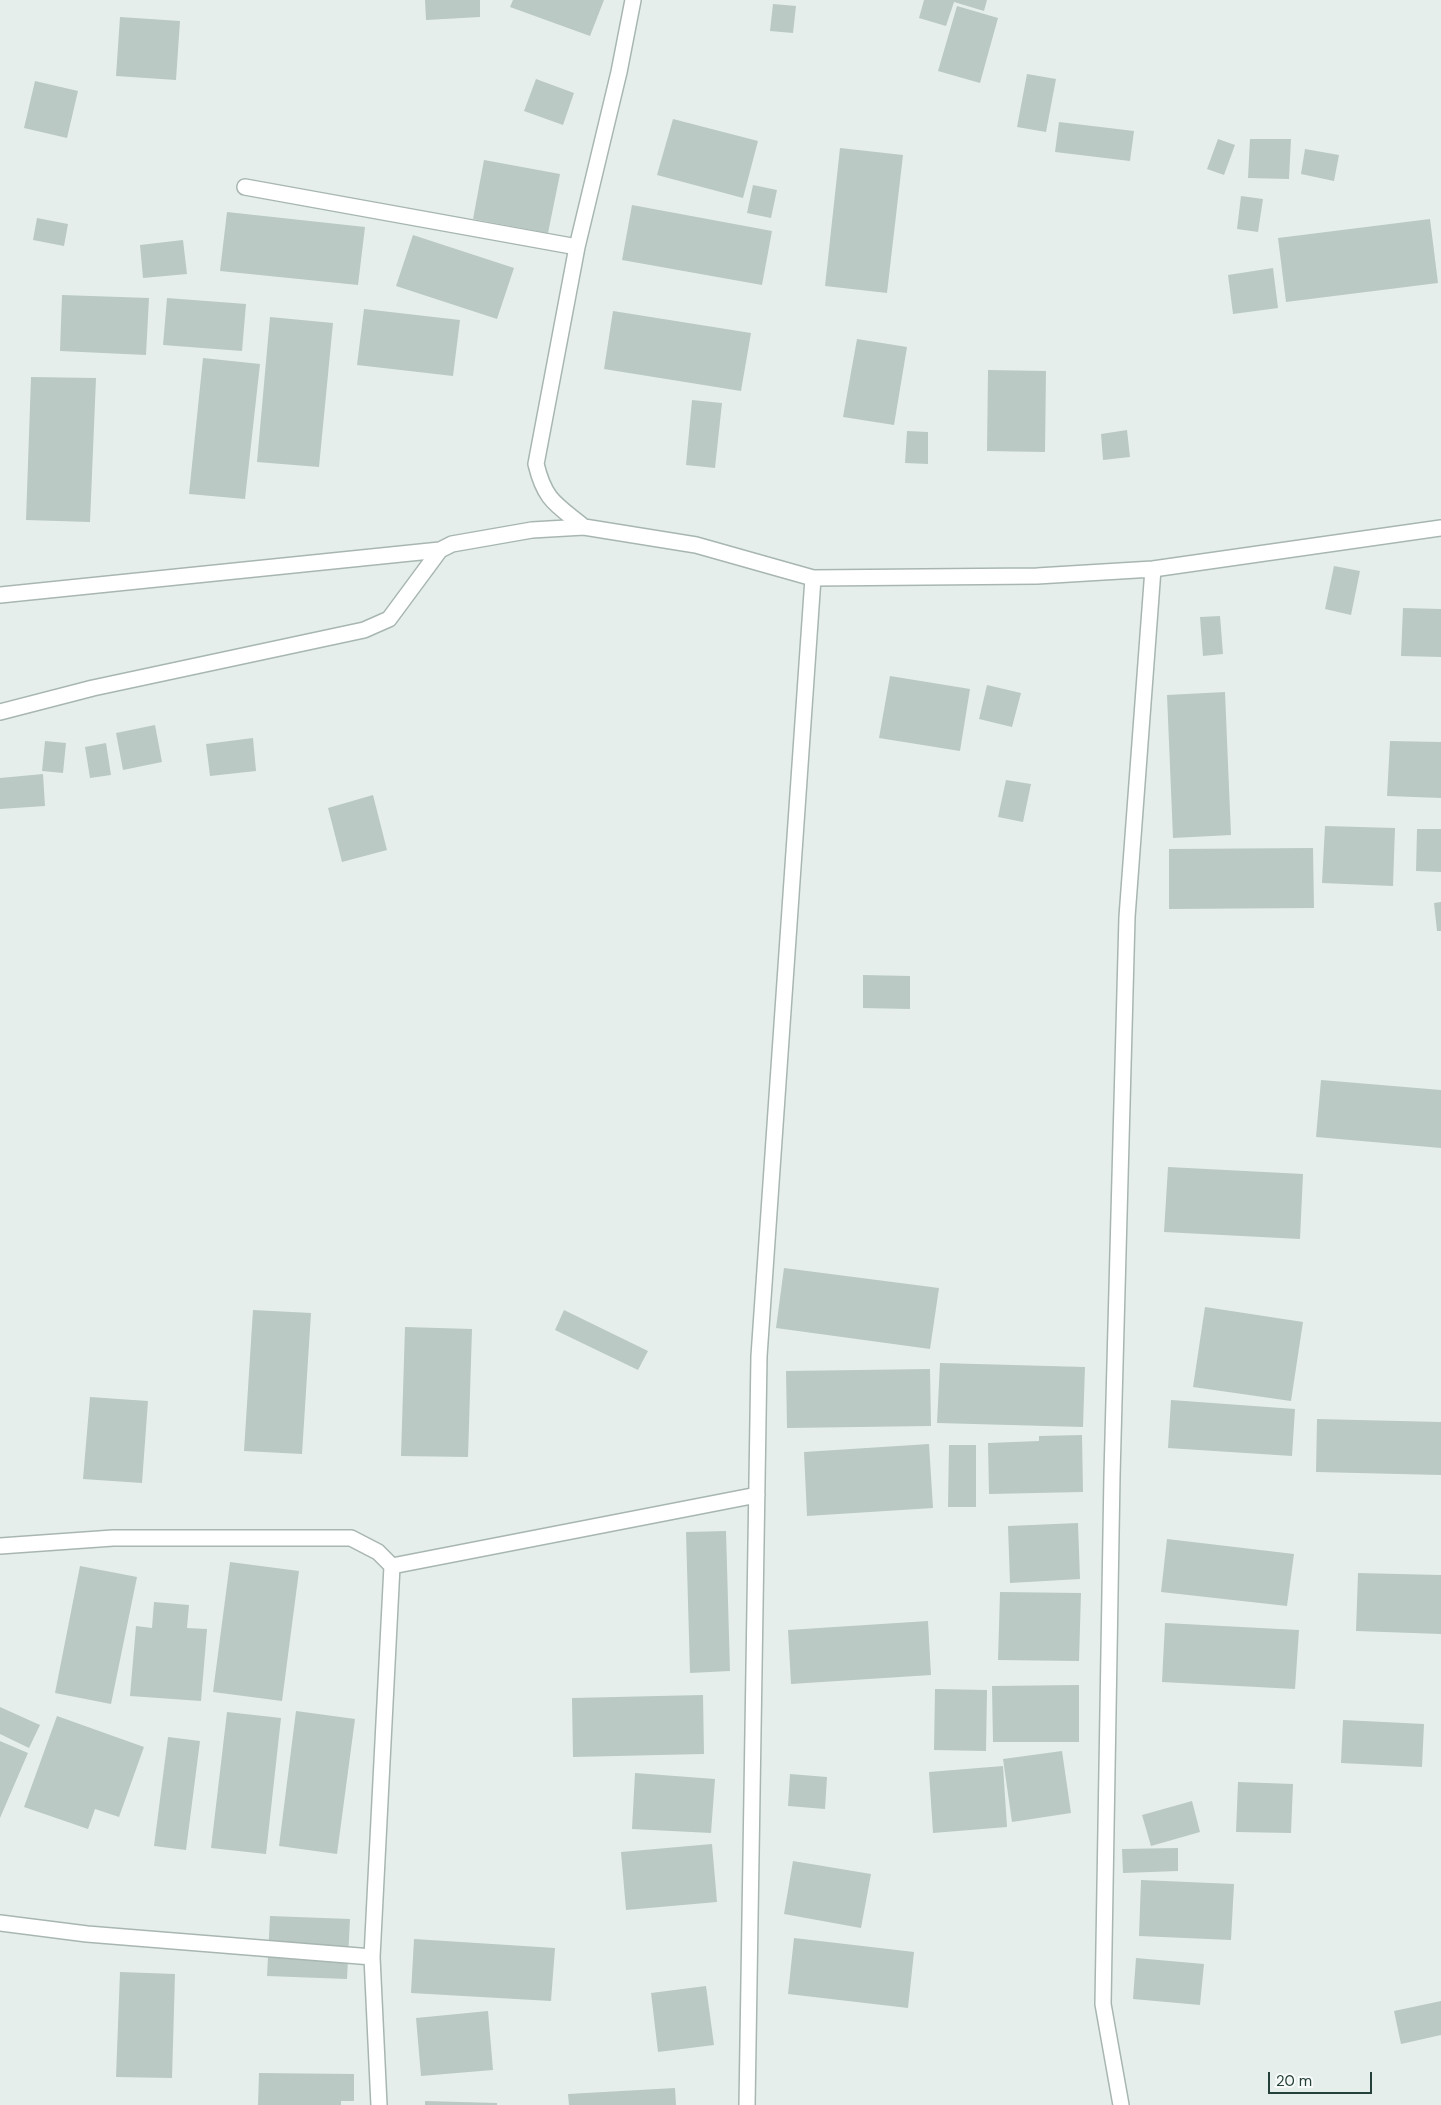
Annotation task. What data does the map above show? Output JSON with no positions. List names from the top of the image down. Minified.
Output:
{"scale_bar":"20 m"}
